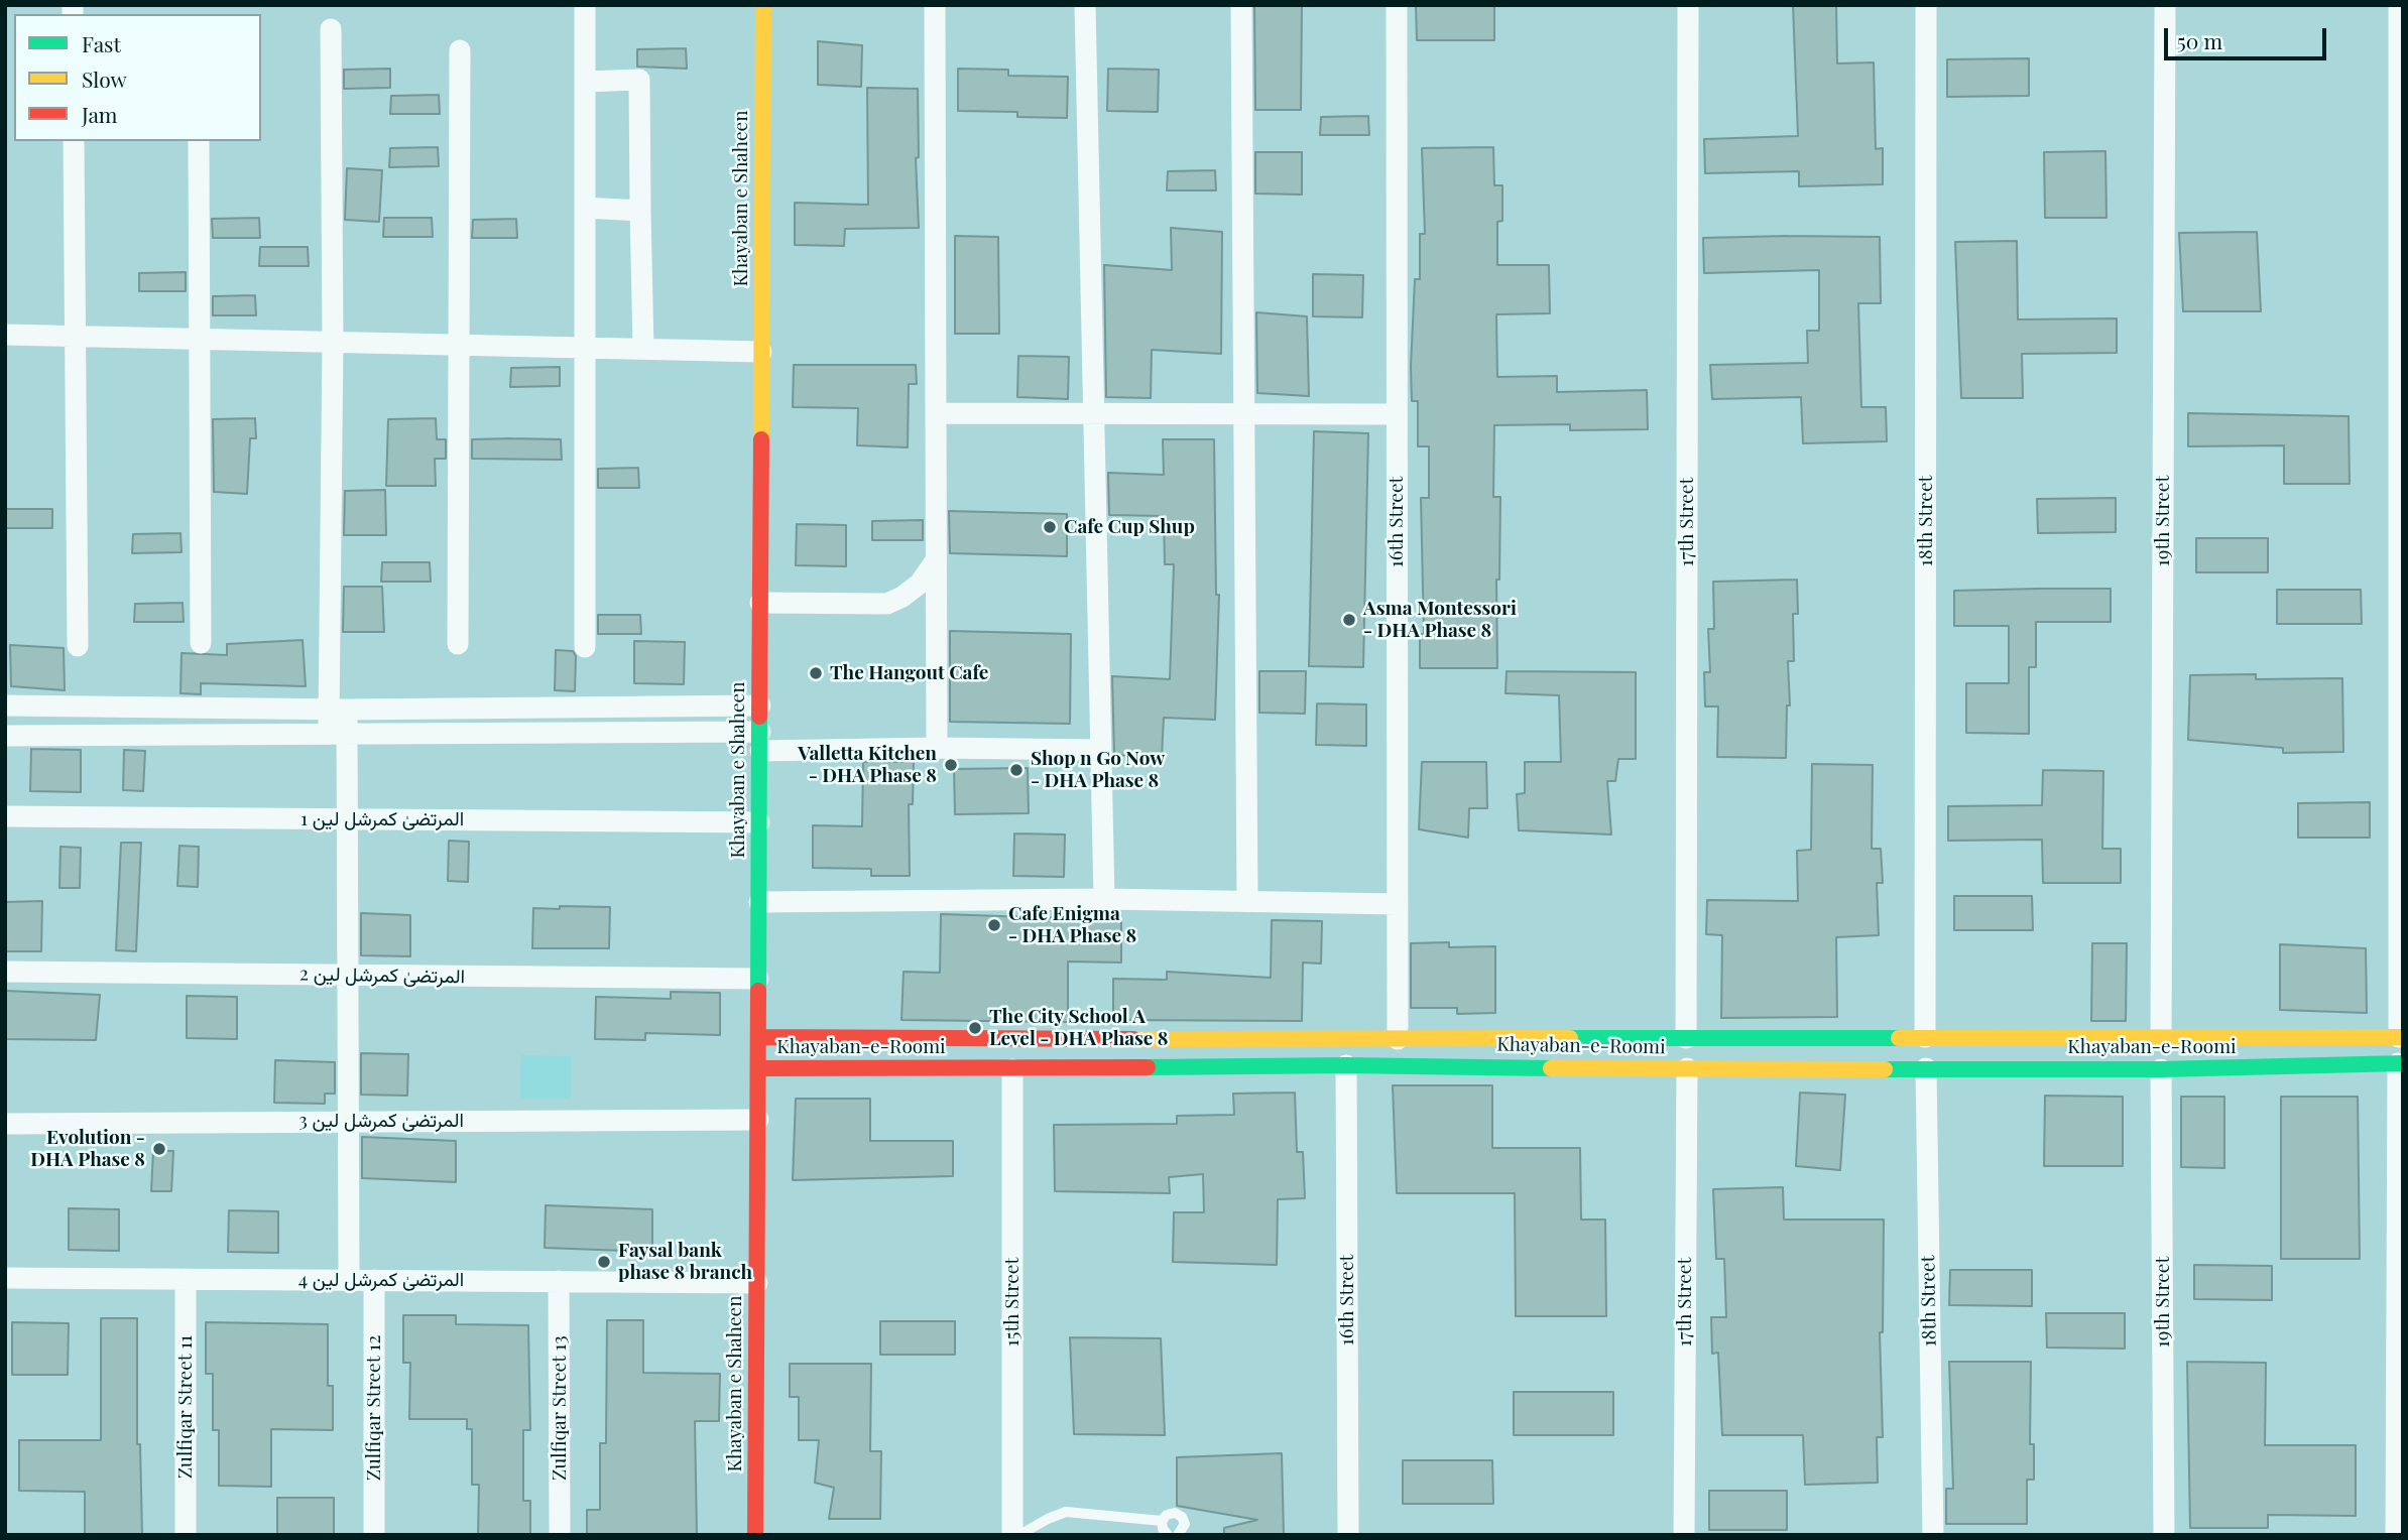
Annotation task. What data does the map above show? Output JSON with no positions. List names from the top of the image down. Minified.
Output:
{"streets":{"street":["Khayaban e Shaheen","18th Street","19th Street","16th Street","17th Street","المرتضیٰ کمرشل لین 1","المرتضیٰ کمرشل لین 2","Khayaban-e-Roomi","المرتضیٰ کمرشل لین 3","المرتضیٰ کمرشل لین 4","15th Street","Zulfiqar Street 11","Zulfiqar Street 12","Zulfiqar Street 13"]},"crossings":[["Khayaban e Shaheen","المرتضیٰ کمرشل لین 1"],["Khayaban e Shaheen","المرتضیٰ کمرشل لین 2"],["Khayaban e Shaheen","Khayaban-e-Roomi"],["Khayaban e Shaheen","المرتضیٰ کمرشل لین 3"],["Khayaban e Shaheen","المرتضیٰ کمرشل لین 4"],["18th Street","Khayaban-e-Roomi"],["19th Street","Khayaban-e-Roomi"],["16th Street","Khayaban-e-Roomi"],["17th Street","Khayaban-e-Roomi"],["Khayaban-e-Roomi","15th Street"],["المرتضیٰ کمرشل لین 4","Zulfiqar Street 11"],["المرتضیٰ کمرشل لین 4","Zulfiqar Street 12"],["المرتضیٰ کمرشل لین 4","Zulfiqar Street 13"]],"places":["Cafe Cup Shup","Asma Montessori - DHA Phase 8","The Hangout Cafe","Valletta Kitchen - DHA Phase 8","Shop n Go Now - DHA Phase 8","Cafe Enigma - DHA Phase 8","The City School A Level - DHA Phase 8","Evolution - DHA Phase 8","Faysal bank phase 8 branch"],"legend":["Fast","Slow","Jam"],"scale_bar":"50 m"}
